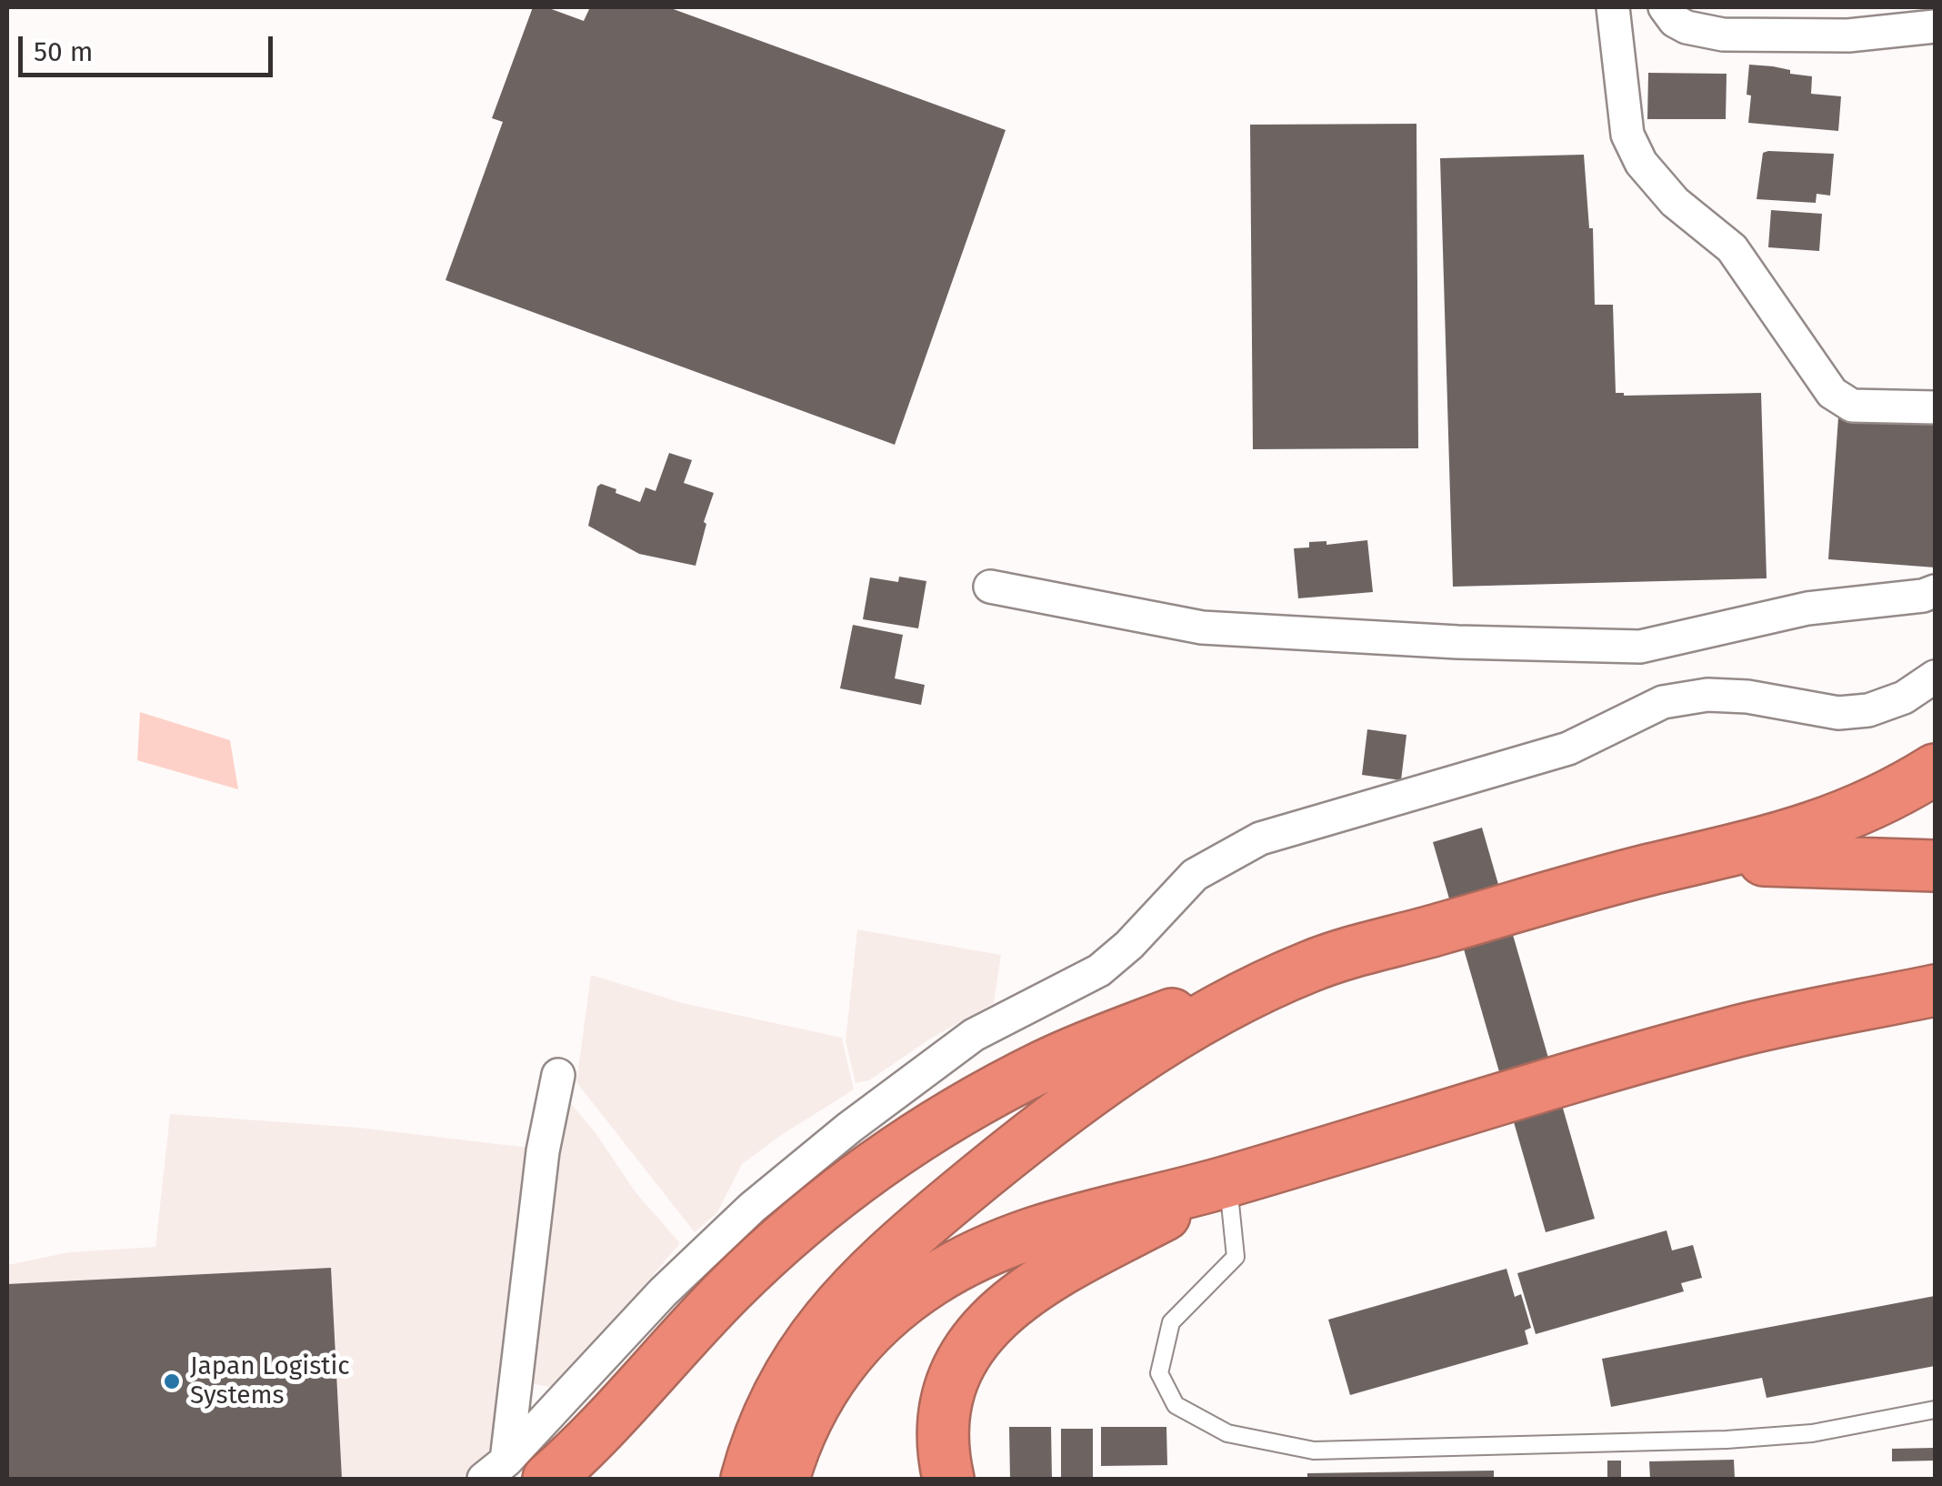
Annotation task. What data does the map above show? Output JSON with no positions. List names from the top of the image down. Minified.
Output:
{"places":["Japan Logistic Systems"],"scale_bar":"50 m"}
